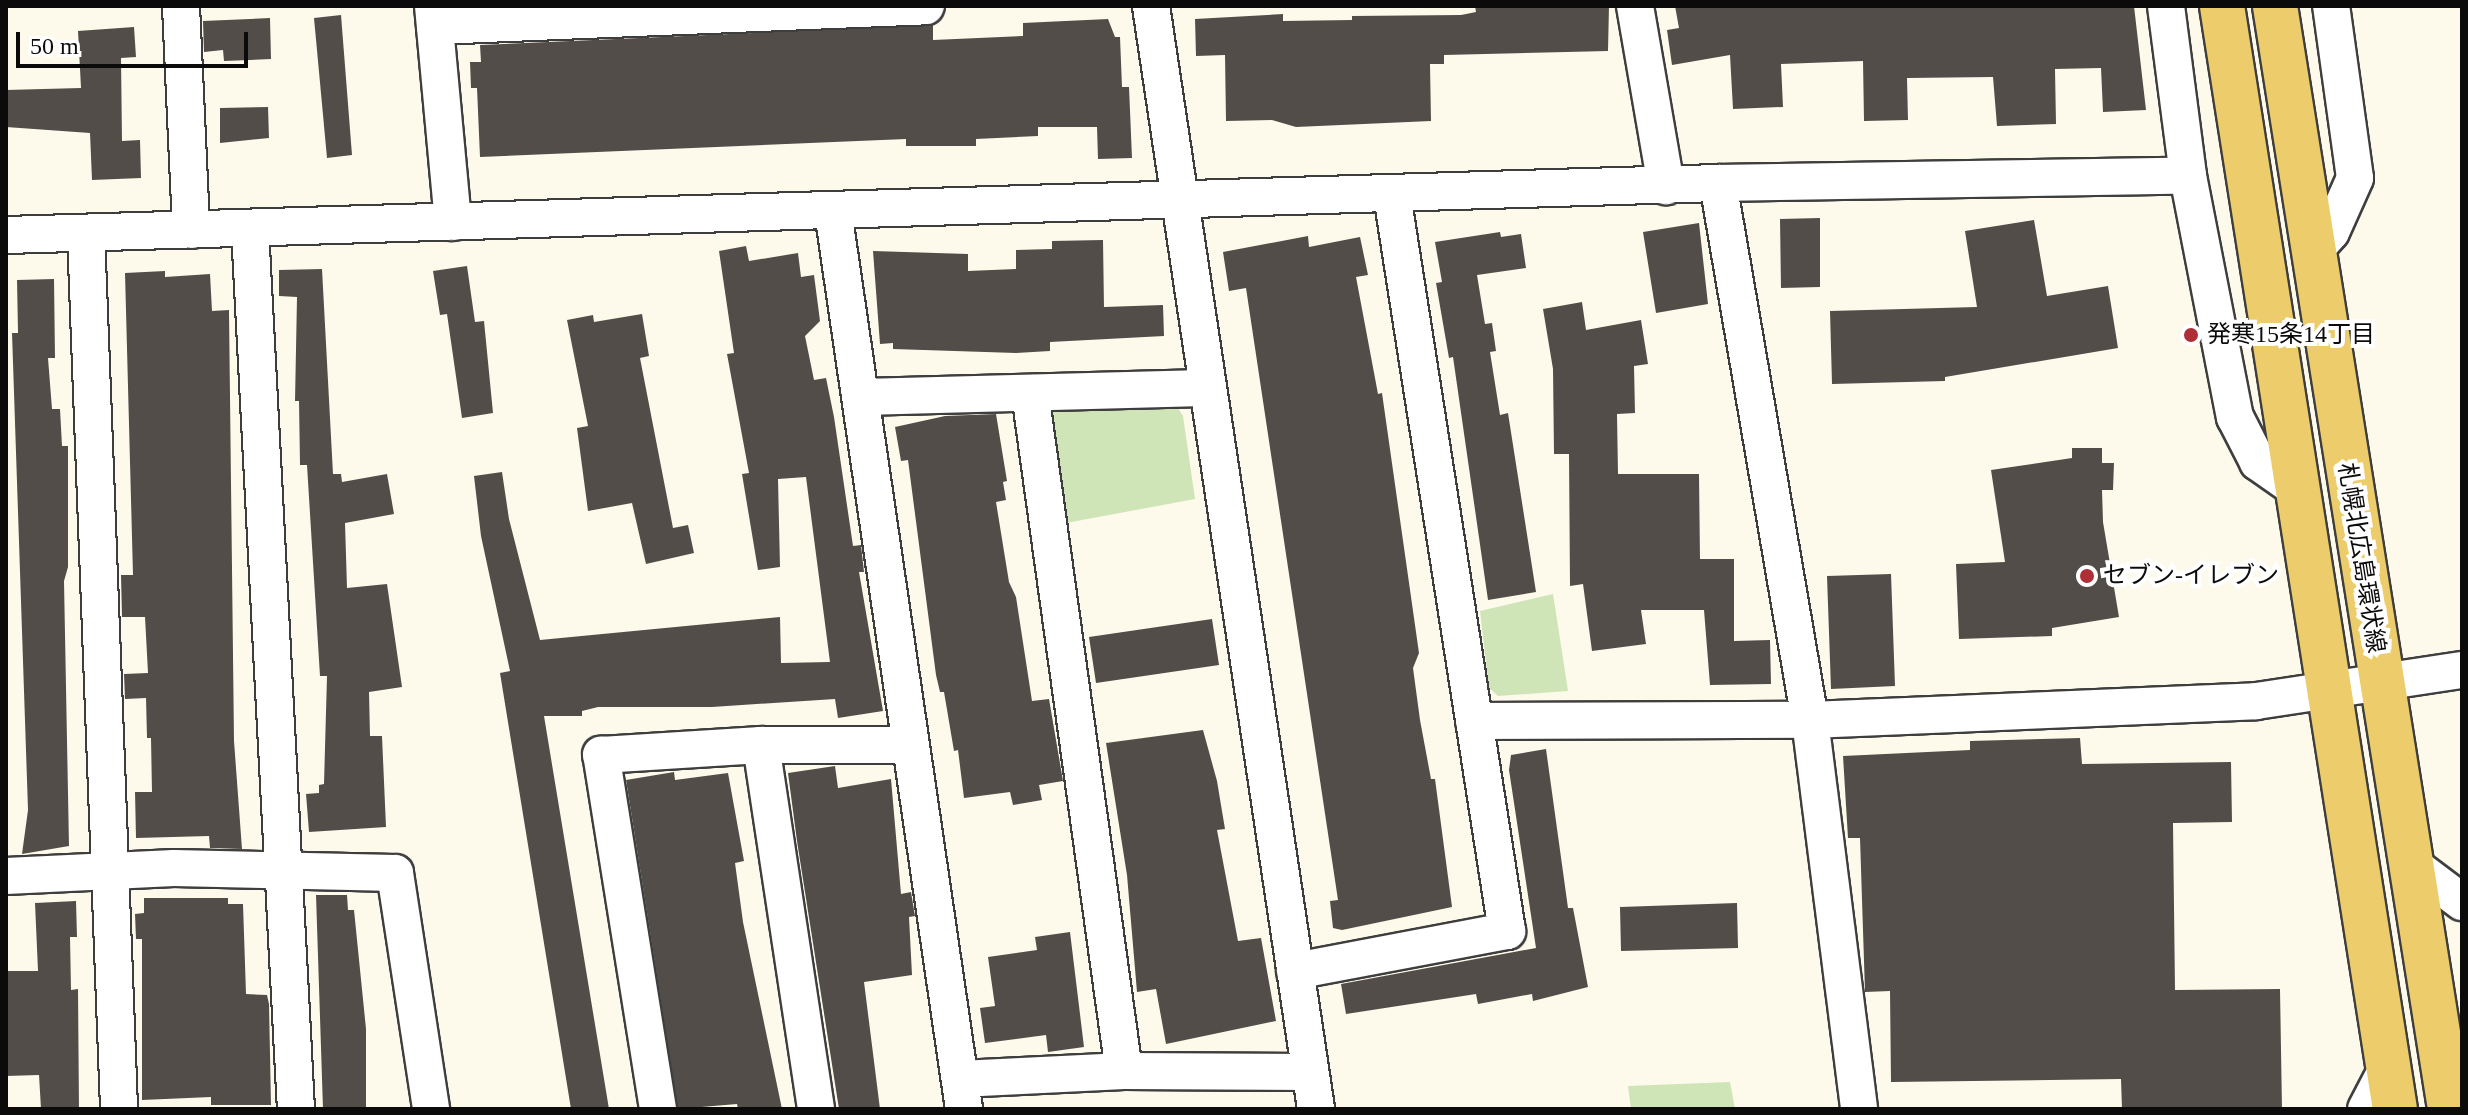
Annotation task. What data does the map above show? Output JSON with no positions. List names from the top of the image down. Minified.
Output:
{"streets":{"main road":["札幌北広島環状線"]},"places":["発寒15条14丁目","セブン-イレブン"],"scale_bar":"50 m"}
